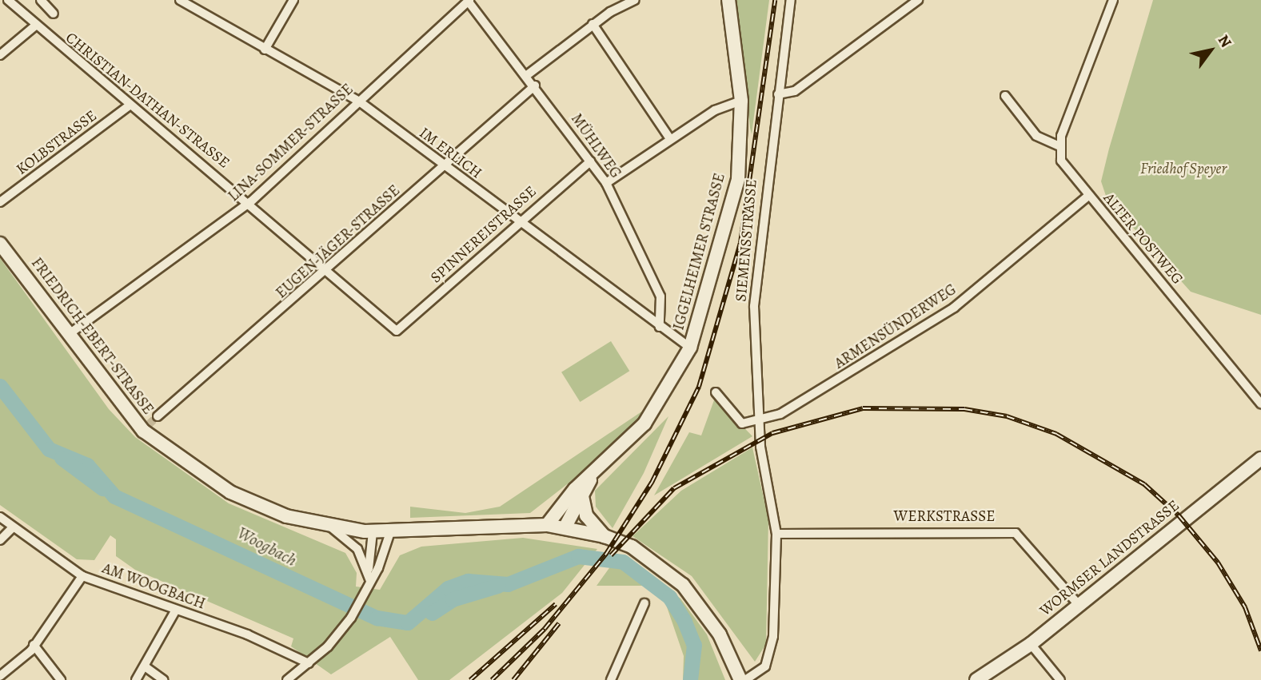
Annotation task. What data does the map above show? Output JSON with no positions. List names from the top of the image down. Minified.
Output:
{"streets":{"main road":["IGGELHEIMER STRASSE","FRIEDRICH-EBERT-STRASSE","WORMSER LANDSTRASSE"],"street":["CHRISTIAN-DATHAN-STRASSE","KOLBSTRASSE","LINA-SOMMER-STRASSE","MÜHLWEG","IM ERLICH","SPINNEREISTRASSE","ALTER POSTWEG","SIEMENSSTRASSE","EUGEN-JÄGER-STRASSE","ARMENSÜNDERWEG","WERKSTRASSE","AM WOOGBACH"]},"crossings":[["CHRISTIAN-DATHAN-STRASSE","KOLBSTRASSE"],["CHRISTIAN-DATHAN-STRASSE","LINA-SOMMER-STRASSE"],["CHRISTIAN-DATHAN-STRASSE","SPINNEREISTRASSE"],["CHRISTIAN-DATHAN-STRASSE","EUGEN-JÄGER-STRASSE"],["LINA-SOMMER-STRASSE","MÜHLWEG"],["LINA-SOMMER-STRASSE","IM ERLICH"],["LINA-SOMMER-STRASSE","FRIEDRICH-EBERT-STRASSE"],["MÜHLWEG","IM ERLICH"],["MÜHLWEG","SPINNEREISTRASSE"],["MÜHLWEG","EUGEN-JÄGER-STRASSE"],["IM ERLICH","SPINNEREISTRASSE"],["IM ERLICH","EUGEN-JÄGER-STRASSE"],["IM ERLICH","IGGELHEIMER STRASSE"],["ALTER POSTWEG","ARMENSÜNDERWEG"],["SIEMENSSTRASSE","ARMENSÜNDERWEG"],["SIEMENSSTRASSE","WERKSTRASSE"],["IGGELHEIMER STRASSE","FRIEDRICH-EBERT-STRASSE"],["WERKSTRASSE","WORMSER LANDSTRASSE"]],"water":["Woogbach"],"parks":["Friedhof Speyer"],"north":"top right"}
